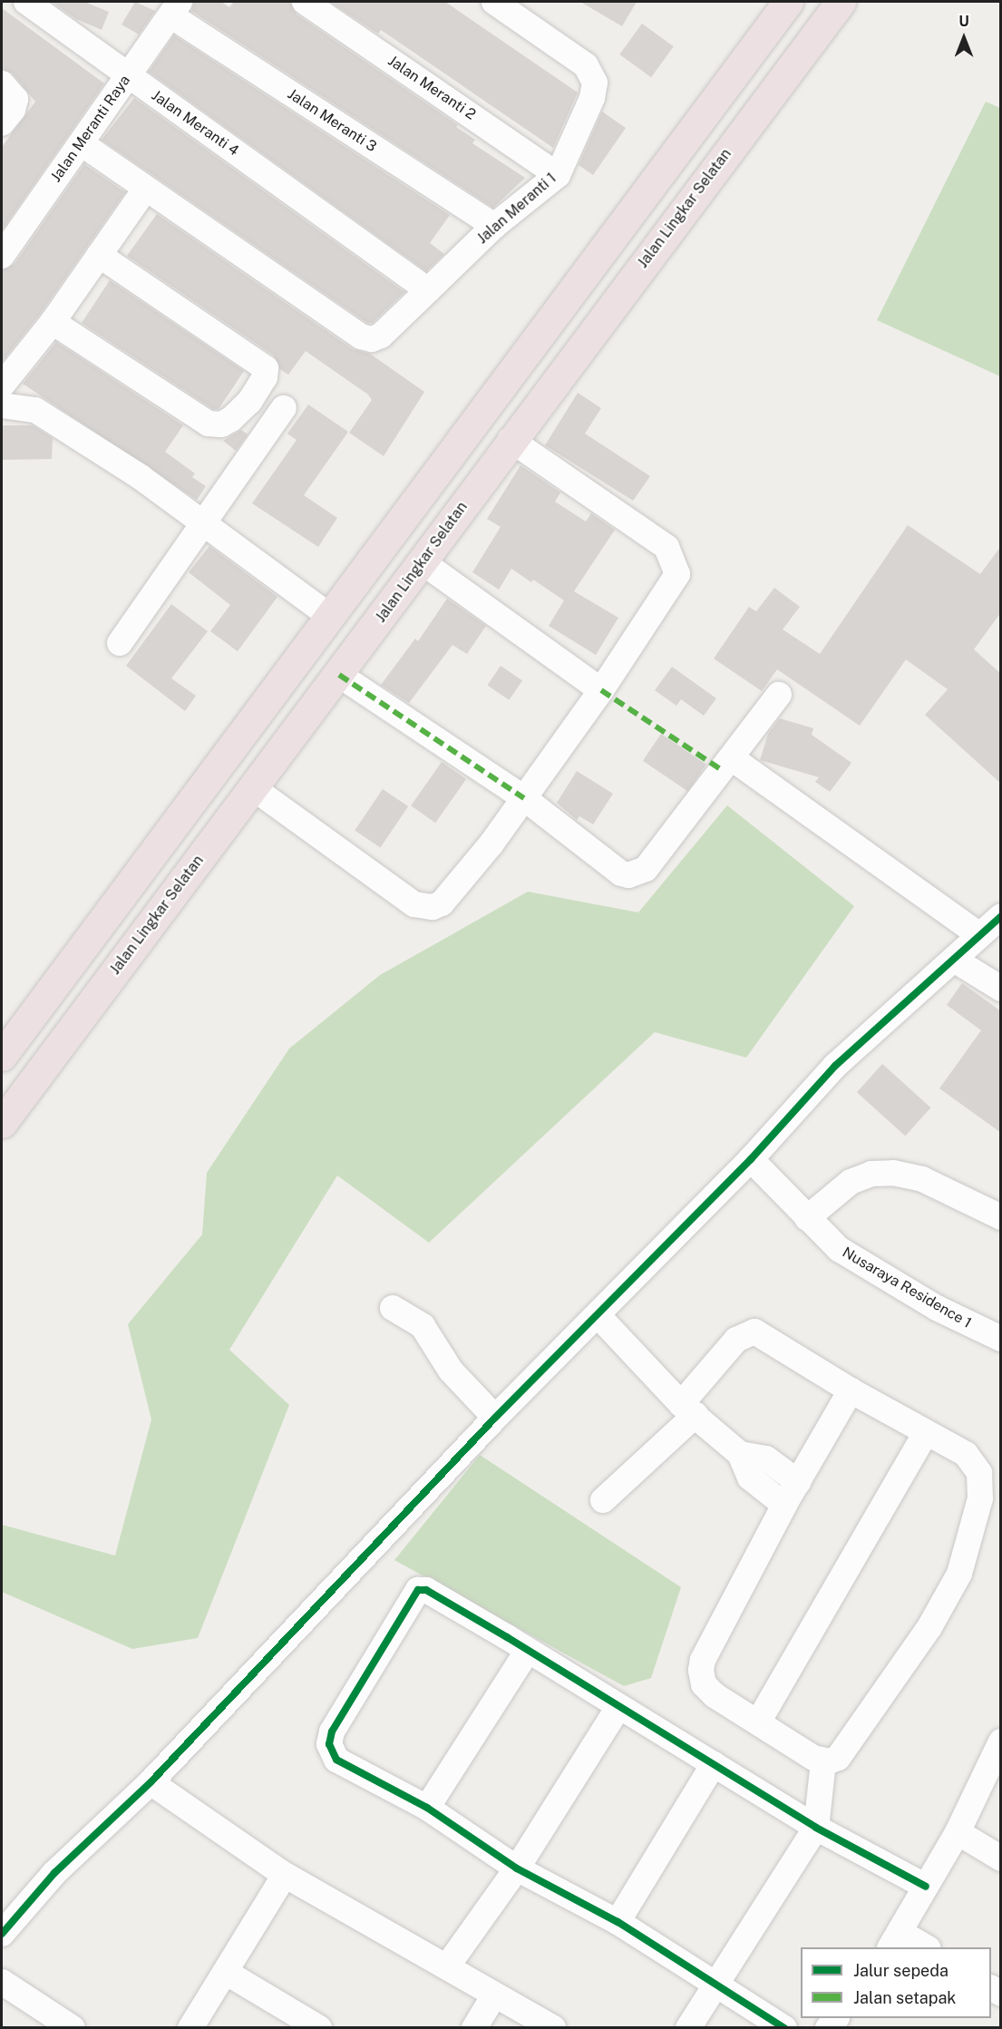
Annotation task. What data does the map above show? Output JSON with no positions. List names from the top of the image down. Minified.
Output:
{"streets":{"highway":["Jalan Lingkar Selatan"],"street":["Jalan Meranti 2","Jalan Meranti 3","Jalan Meranti 4","Jalan Meranti Raya","Jalan Meranti 1","Nusaraya Residence 1"]},"crossings":[["Jalan Meranti 2","Jalan Meranti 1"],["Jalan Meranti 3","Jalan Meranti Raya"],["Jalan Meranti 3","Jalan Meranti 1"],["Jalan Meranti 4","Jalan Meranti Raya"],["Jalan Meranti 4","Jalan Meranti 1"],["Jalan Meranti Raya","Jalan Meranti 1"]],"legend":["Jalur sepeda","Jalan setapak"],"north":"top"}
